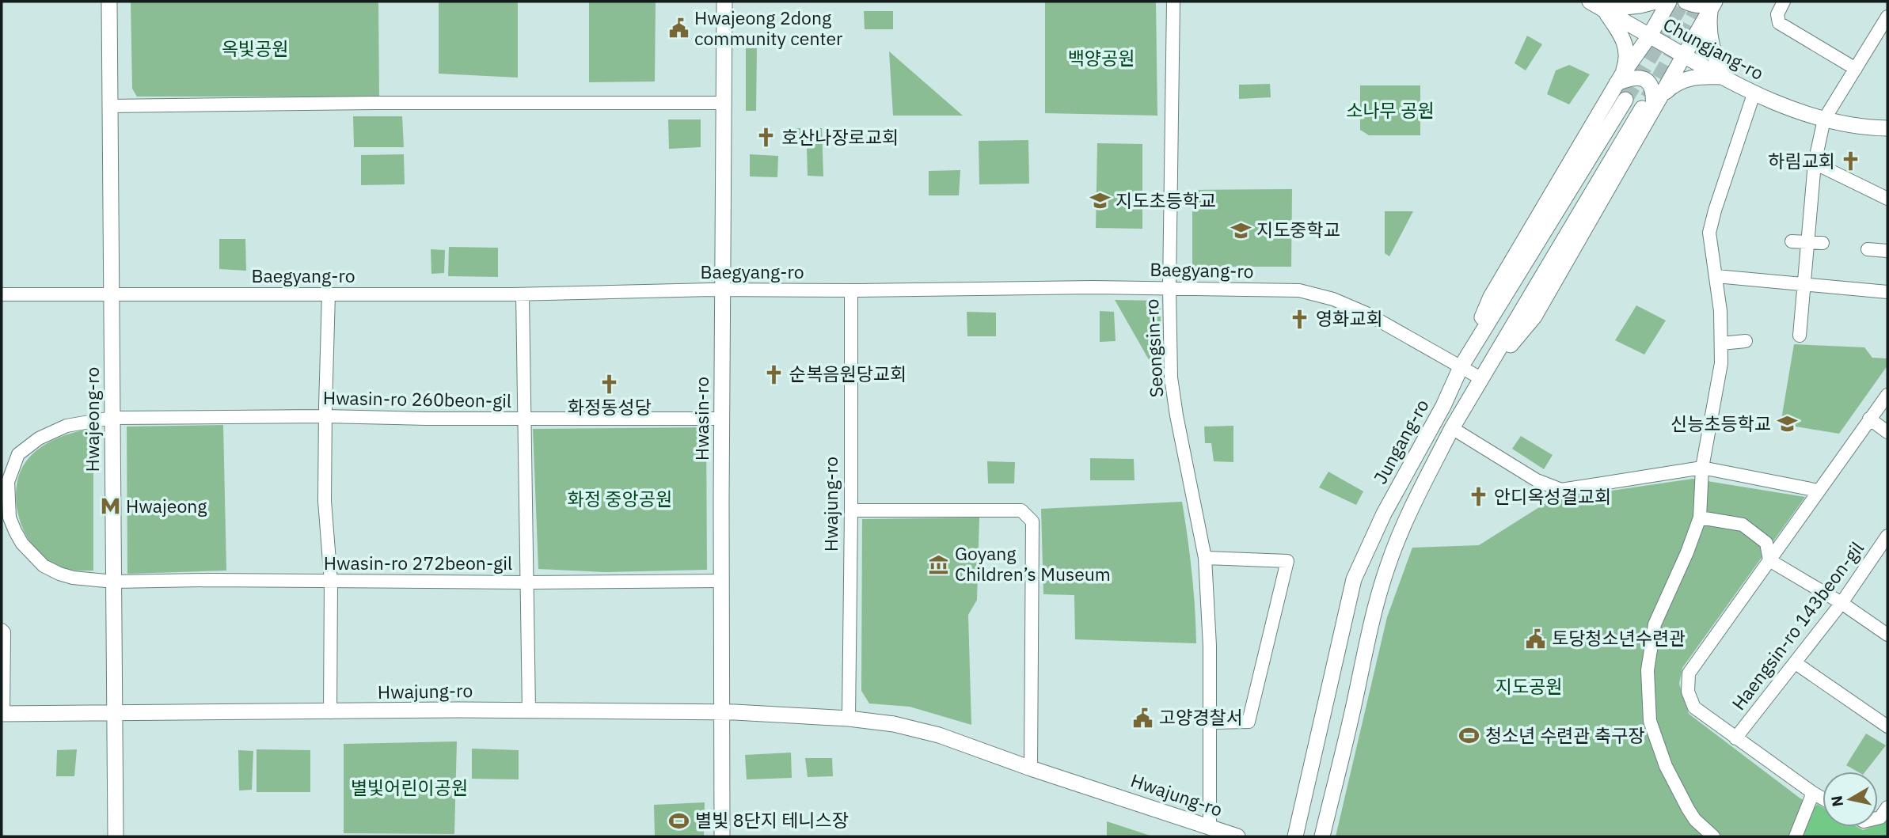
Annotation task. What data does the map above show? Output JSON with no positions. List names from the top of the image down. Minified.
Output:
{"streets":{"main road":["Chungjang-ro","Hwasin-ro","Hwajeong-ro","Jungang-ro","Hwajung-ro"],"street":["Baegyang-ro","Seongsin-ro","Hwasin-ro 260beon-gil","Hwasin-ro 272beon-gil","Haengsin-ro 143beon-gil"]},"crossings":[["Baegyang-ro","Seongsin-ro"],["Baegyang-ro","Hwasin-ro"],["Baegyang-ro","Hwajeong-ro"],["Baegyang-ro","Jungang-ro"],["Baegyang-ro","Hwajung-ro"],["Seongsin-ro","Hwajung-ro"],["Hwasin-ro 260beon-gil","Hwasin-ro"],["Hwasin-ro 260beon-gil","Hwajeong-ro"],["Hwasin-ro 260beon-gil","Hwasin-ro 272beon-gil"],["Hwasin-ro","Hwajung-ro"],["Hwasin-ro","Hwasin-ro 272beon-gil"],["Hwajeong-ro","Hwajung-ro"],["Hwajeong-ro","Hwasin-ro 272beon-gil"]],"parks":["옥빛공원","백양공원","소나무 공원","화정 중앙공원","지도공원","별빛어린이공원"],"places":{"public building":["Hwajeong 2dong community center","토당청소년수련관","고양경찰서"],"church":["호산나장로교회","하림교회","영화교회","순복음원당교회","화정동성당","안디옥성결교회"],"school or university":["지도초등학교","지도중학교","신능초등학교"],"metro station":["Hwajeong"],"museum":["Goyang Children’s Museum"],"sports":["청소년 수련관 축구장","별빛 8단지 테니스장"]},"north":"left"}
